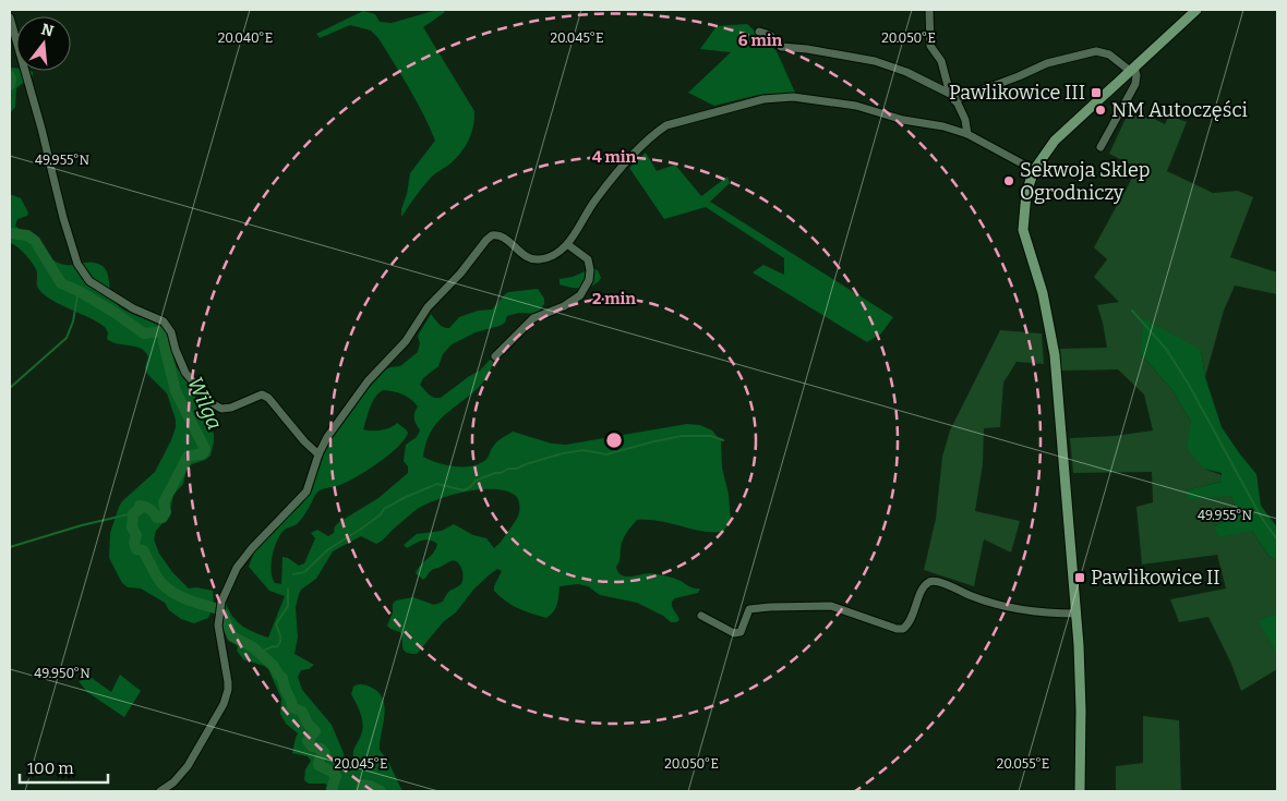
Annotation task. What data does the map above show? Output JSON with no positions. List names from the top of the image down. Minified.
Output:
{"water":["Wilga"],"places":{"transit":["Pawlikowice III","Pawlikowice II"],"other":["NM Autoczęści","Sekwoja Sklep Ogrodniczy"]},"scale_bar":"100 m","north":"top","coordinates":["20.040°E","20.045°E","20.050°E","49.955°N","49.950°N","20.055°E"],"rings":["6 min","4 min","2 min"]}
